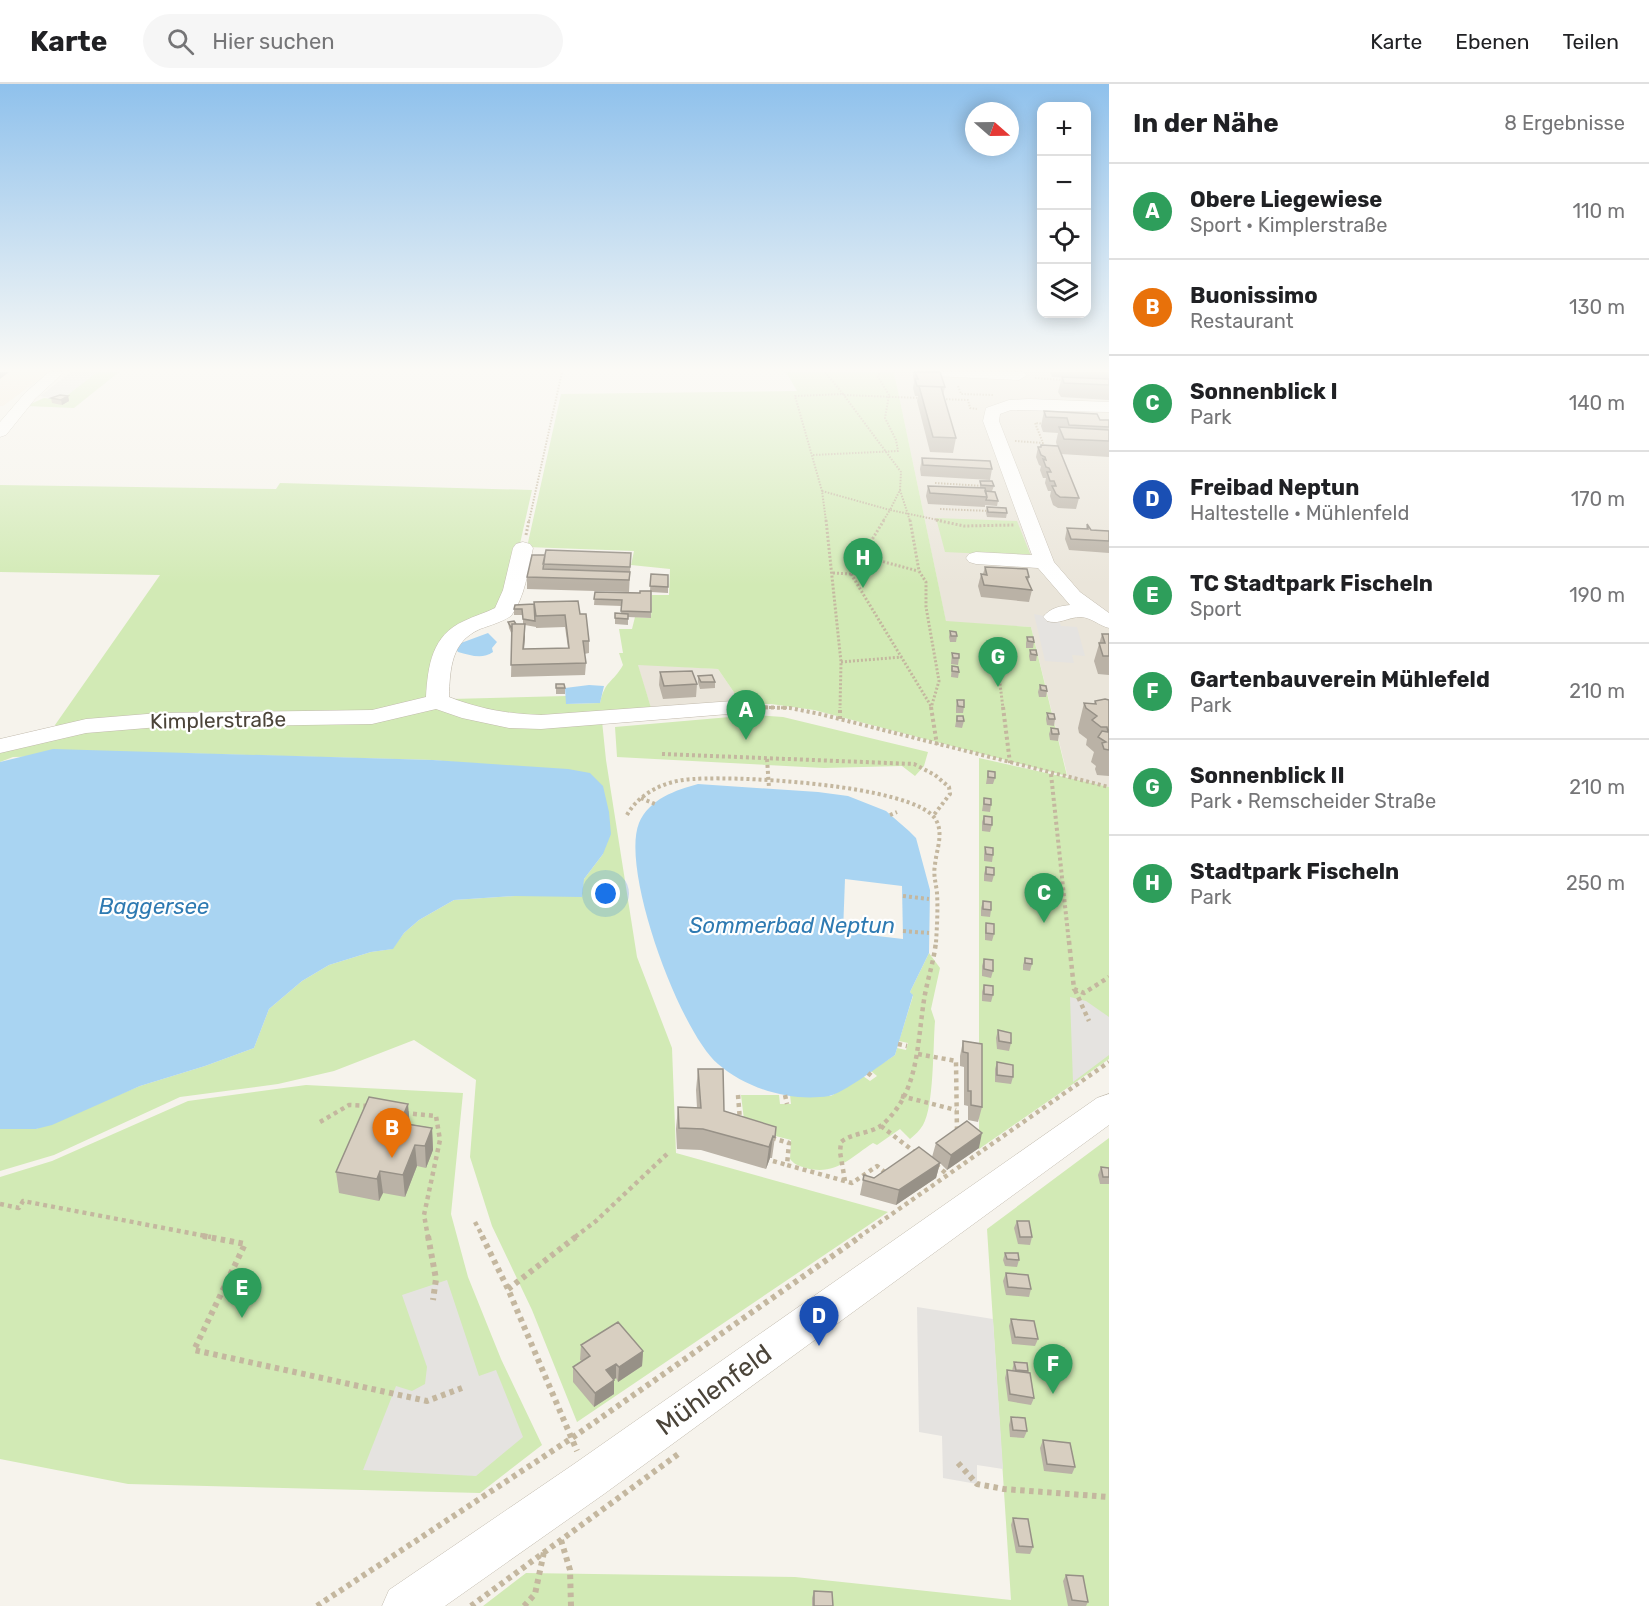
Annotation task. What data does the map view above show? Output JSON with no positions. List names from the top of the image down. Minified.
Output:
{"streets":{"street":["Kimplerstraße","Mühlenfeld"]},"water":["Baggersee","Sommerbad Neptun"],"north":"right","page":{"header":"Karte","search":"Hier suchen","nav":["Karte","Ebenen","Teilen"],"heading":["In der Nähe","8 Ergebnisse"],"map_buttons":["+","−"],"list":[{"mark":"A","name":"Obere Liegewiese","note":"Sport · Kimplerstraße","value":"110 m"},{"mark":"B","name":"Buonissimo","note":"Restaurant","value":"130 m"},{"mark":"C","name":"Sonnenblick I","note":"Park","value":"140 m"},{"mark":"D","name":"Freibad Neptun","note":"Haltestelle · Mühlenfeld","value":"170 m"},{"mark":"E","name":"TC Stadtpark Fischeln","note":"Sport","value":"190 m"},{"mark":"F","name":"Gartenbauverein Mühlefeld","note":"Park","value":"210 m"},{"mark":"G","name":"Sonnenblick II","note":"Park · Remscheider Straße","value":"210 m"},{"mark":"H","name":"Stadtpark Fischeln","note":"Park","value":"250 m"}],"pins":["H","G","A","C","B","E","D","F"]}}
